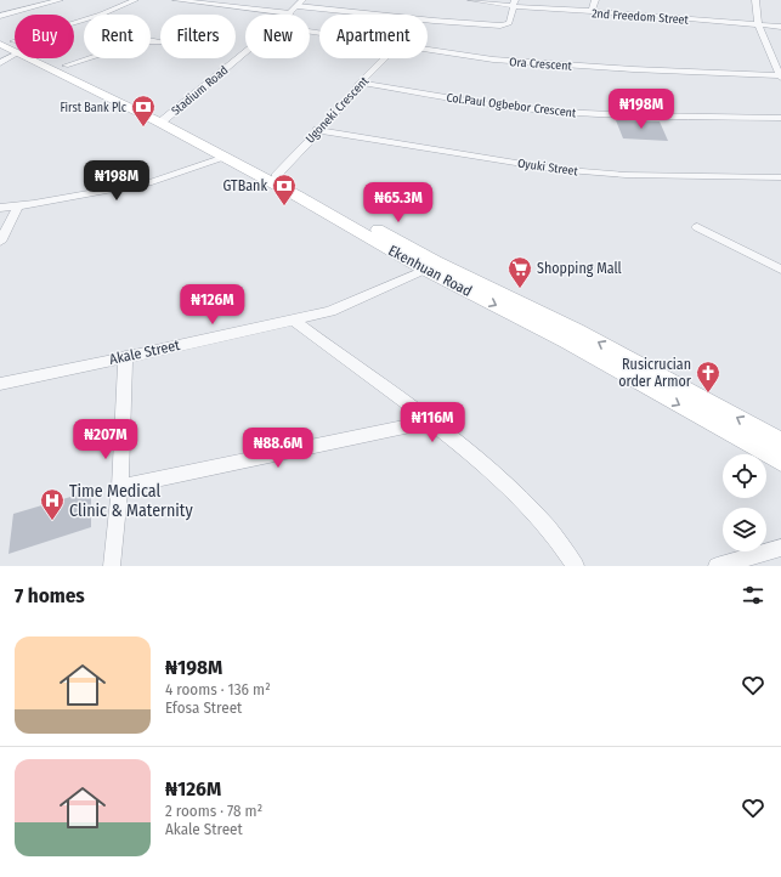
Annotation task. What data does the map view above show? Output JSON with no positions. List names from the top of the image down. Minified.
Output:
{"streets":{"main road":["Ekenhuan Road"],"street":["2nd Freedom Street","Ora Crescent","Stadium Road","Col.Paul Ogbebor Crescent","Ugoneki Crescent","Oyuki Street","Akale Street"]},"crossings":[["Stadium Road","Ekenhuan Road"],["Col.Paul Ogbebor Crescent","Ugoneki Crescent"],["Ugoneki Crescent","Oyuki Street"],["Ugoneki Crescent","Ekenhuan Road"],["Ekenhuan Road","Akale Street"]],"places":{"bank":["First Bank Plc","GTBank"],"supermarket":["Shopping Mall"],"church":["Rusicrucian order Armor"],"hospital":["Time Medical Clinic & Maternity"]},"page":{"chip":["Buy","Rent","Filters","New","Apartment"],"price":["₦198M","₦198M","₦65.3M","₦126M","₦116M","₦207M","₦88.6M"],"heading":"7 homes","list":[{"name":"₦198M","note":"4 rooms · 136 m² · Efosa Street"},{"name":"₦126M","note":"2 rooms · 78 m² · Akale Street"}]}}
